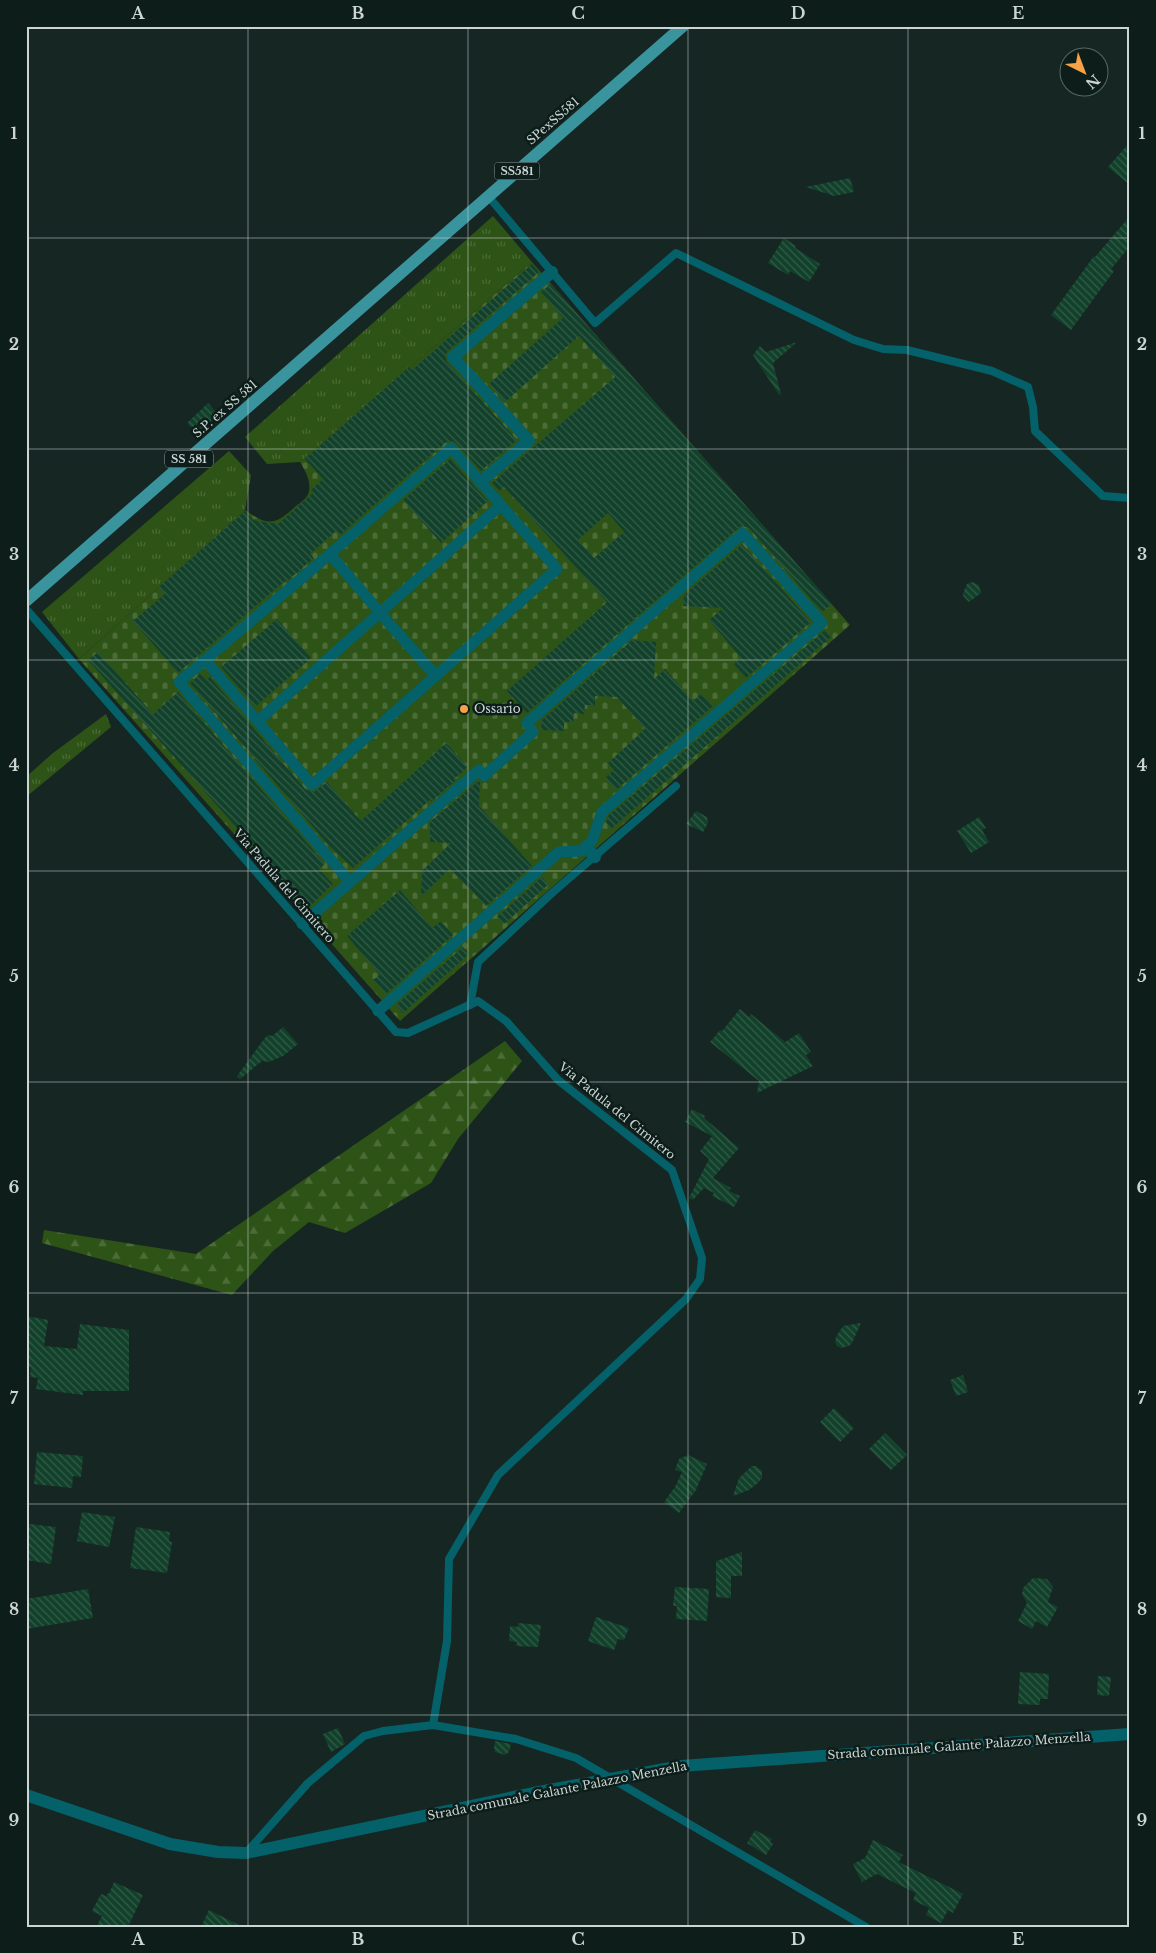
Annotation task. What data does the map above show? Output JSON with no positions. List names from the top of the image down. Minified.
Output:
{"streets":{"main road":["SPexSS581","SS581","S.P. ex SS 581","SS 581"],"street":["Strada comunale Galante Palazzo Menzella"],"lane":["Via Padula del Cimitero"]},"crossings":[["SPexSS581","S.P. ex SS 581"]],"places":["Ossario"],"north":"bottom right","grid":{"columns":["A","B","C","D","E"],"rows":["1","2","3","4","5","6","7","8","9"]}}
